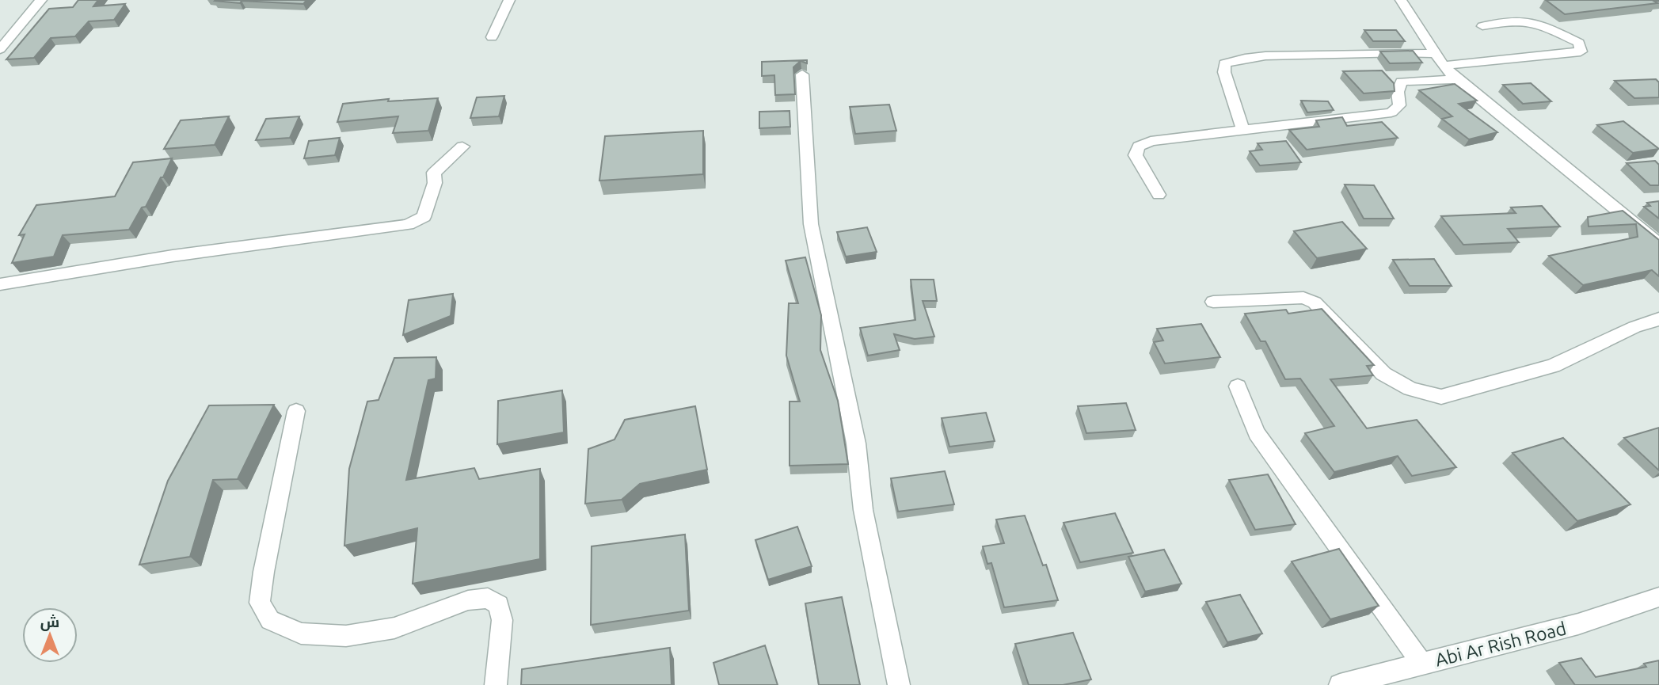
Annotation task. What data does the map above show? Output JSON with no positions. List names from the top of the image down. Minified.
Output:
{"streets":{"street":["Abi Ar Rish Road"]},"north":"top"}
